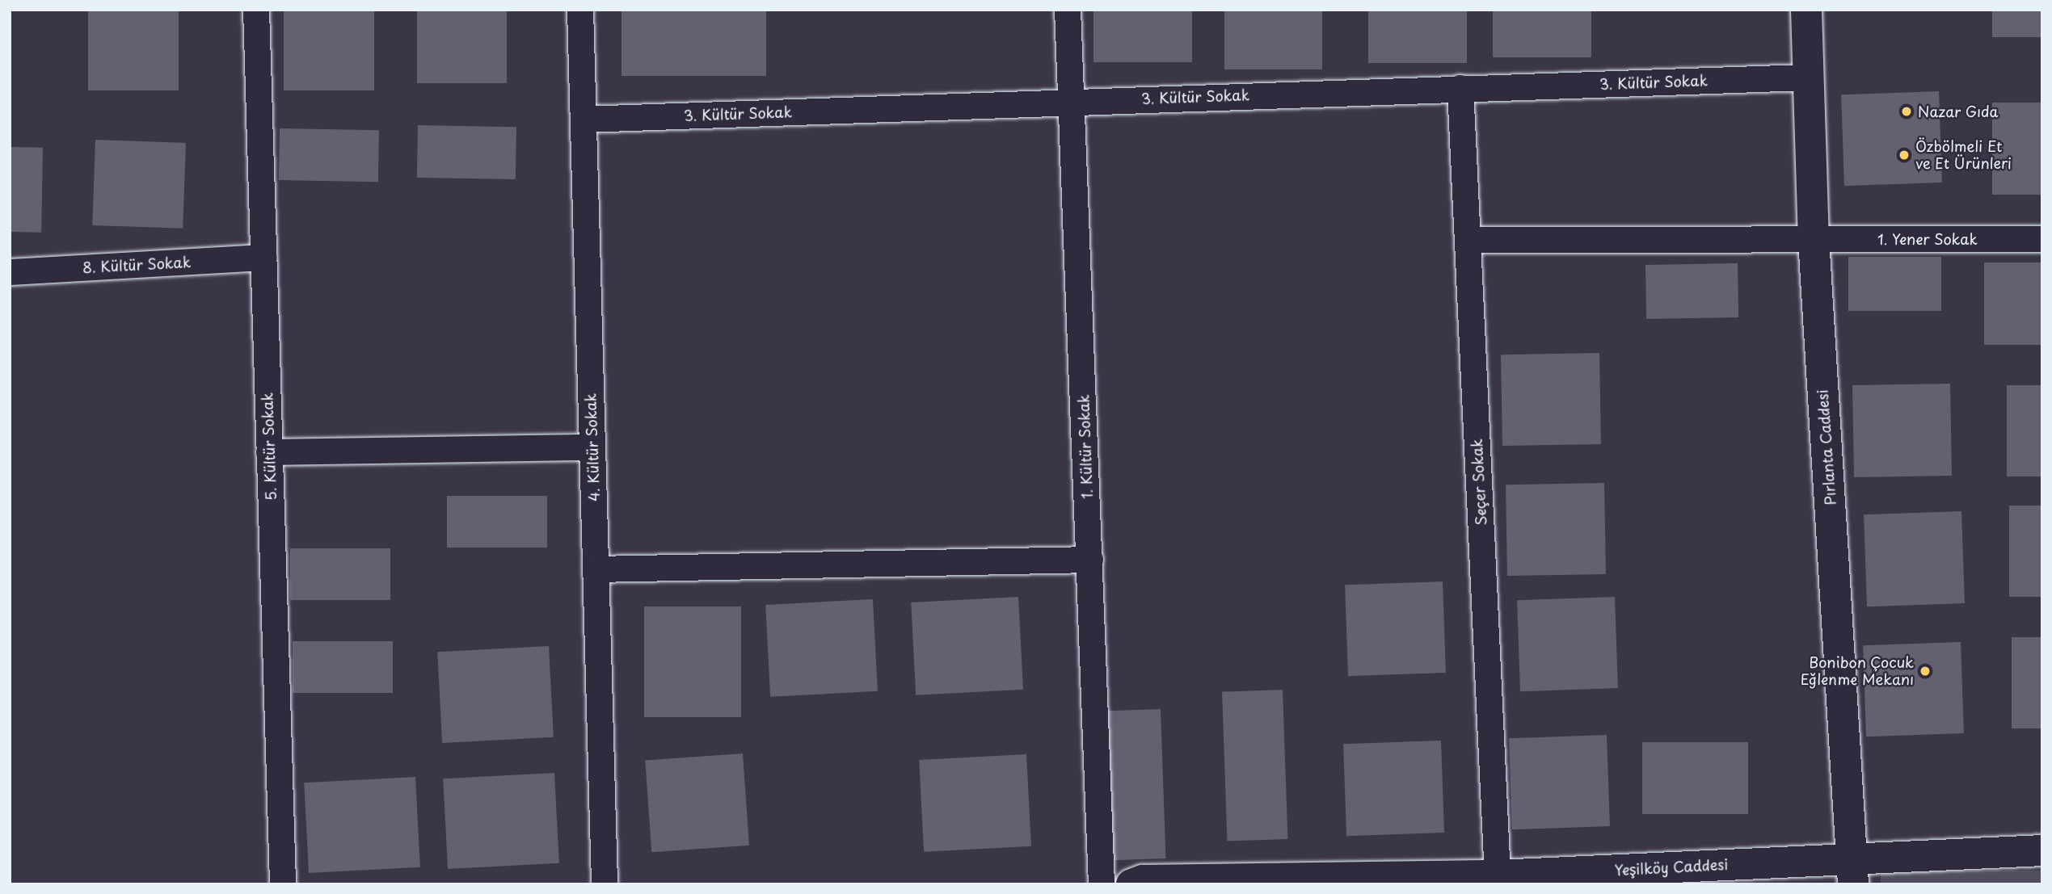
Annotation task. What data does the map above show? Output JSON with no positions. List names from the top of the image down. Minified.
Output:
{"streets":{"street":["3. Kültür Sokak","1. Yener Sokak","8. Kültür Sokak","5. Kültür Sokak","1. Kültür Sokak","4. Kültür Sokak","Pırlanta Caddesi","Seçer Sokak","Yeşilköy Caddesi"]},"crossings":[["3. Kültür Sokak","1. Kültür Sokak"],["3. Kültür Sokak","4. Kültür Sokak"],["3. Kültür Sokak","Pırlanta Caddesi"],["3. Kültür Sokak","Seçer Sokak"],["1. Yener Sokak","Pırlanta Caddesi"],["1. Yener Sokak","Seçer Sokak"],["8. Kültür Sokak","5. Kültür Sokak"],["Pırlanta Caddesi","Yeşilköy Caddesi"],["Seçer Sokak","Yeşilköy Caddesi"]],"places":["Nazar Gıda","Özbölmeli Et ve Et Ürünleri","Bonibon Çocuk Eğlenme Mekanı"]}
